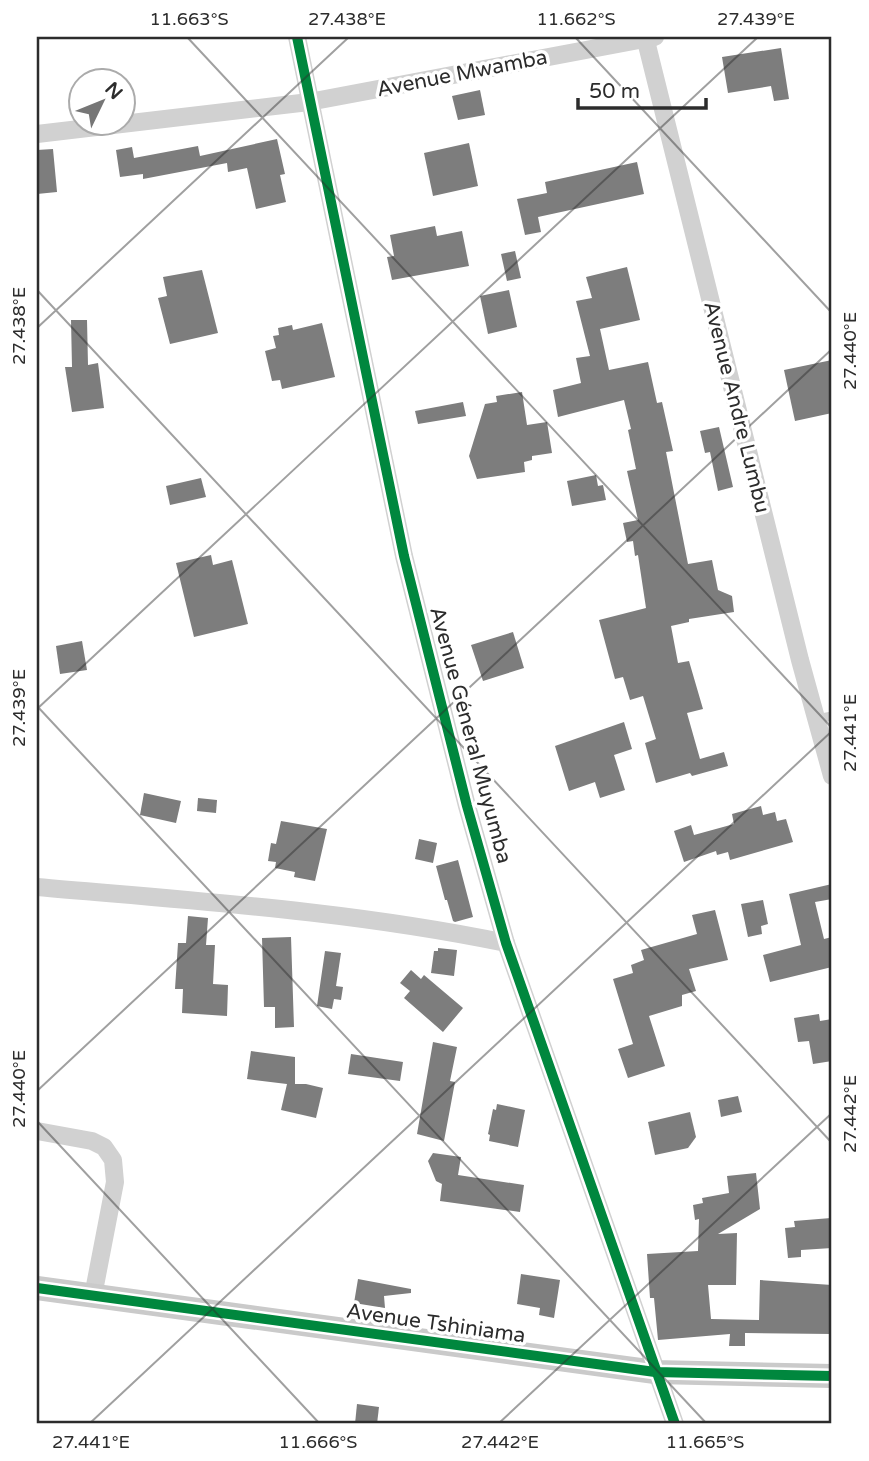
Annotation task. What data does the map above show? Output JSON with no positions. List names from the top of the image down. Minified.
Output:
{"streets":{"street":["Avenue Mwamba","Avenue Andre Lumbu","Avenue Géneral Muyumba","Avenue Tshiniama"]},"crossings":[["Avenue Mwamba","Avenue Andre Lumbu"],["Avenue Mwamba","Avenue Géneral Muyumba"],["Avenue Géneral Muyumba","Avenue Tshiniama"]],"scale_bar":"50 m","north":"top right","coordinates":["11.663°S","27.438°E","11.662°S","27.439°E","27.440°E","27.441°E","27.442°E","11.666°S","11.665°S"]}
